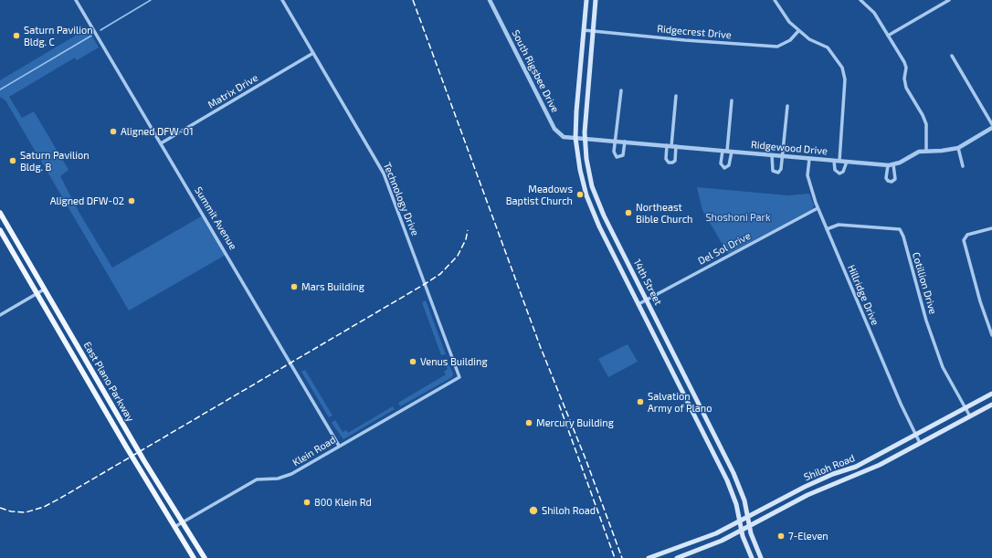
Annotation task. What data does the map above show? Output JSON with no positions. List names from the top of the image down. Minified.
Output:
{"streets":{"main road":["14th Street","East Plano Parkway","Shiloh Road"],"street":["Ridgecrest Drive","South Rigsbee Drive","Matrix Drive","Ridgewood Drive","Technology Drive","Summit Avenue","Del Sol Drive","Cotillion Drive","Hillridge Drive","Klein Road"]},"crossings":[["Ridgecrest Drive","14th Street"],["South Rigsbee Drive","Ridgewood Drive"],["South Rigsbee Drive","14th Street"],["Matrix Drive","Technology Drive"],["Matrix Drive","Summit Avenue"],["Ridgewood Drive","14th Street"],["Ridgewood Drive","Hillridge Drive"],["Technology Drive","Klein Road"],["Summit Avenue","Klein Road"],["Del Sol Drive","14th Street"],["Del Sol Drive","Hillridge Drive"],["14th Street","Shiloh Road"],["Cotillion Drive","Hillridge Drive"],["Cotillion Drive","Shiloh Road"],["Hillridge Drive","Shiloh Road"],["East Plano Parkway","Klein Road"]],"parks":["Shoshoni Park"],"places":["Saturn Pavilion Bldg. C","Aligned DFW-01","Saturn Pavilion Bldg. B","Meadows Baptist Church","Aligned DFW-02","Northeast Bible Church","Mars Building","Venus Building","Salvation Army of Plano","Mercury Building","800 Klein Rd","Shiloh Road","7-Eleven"]}
